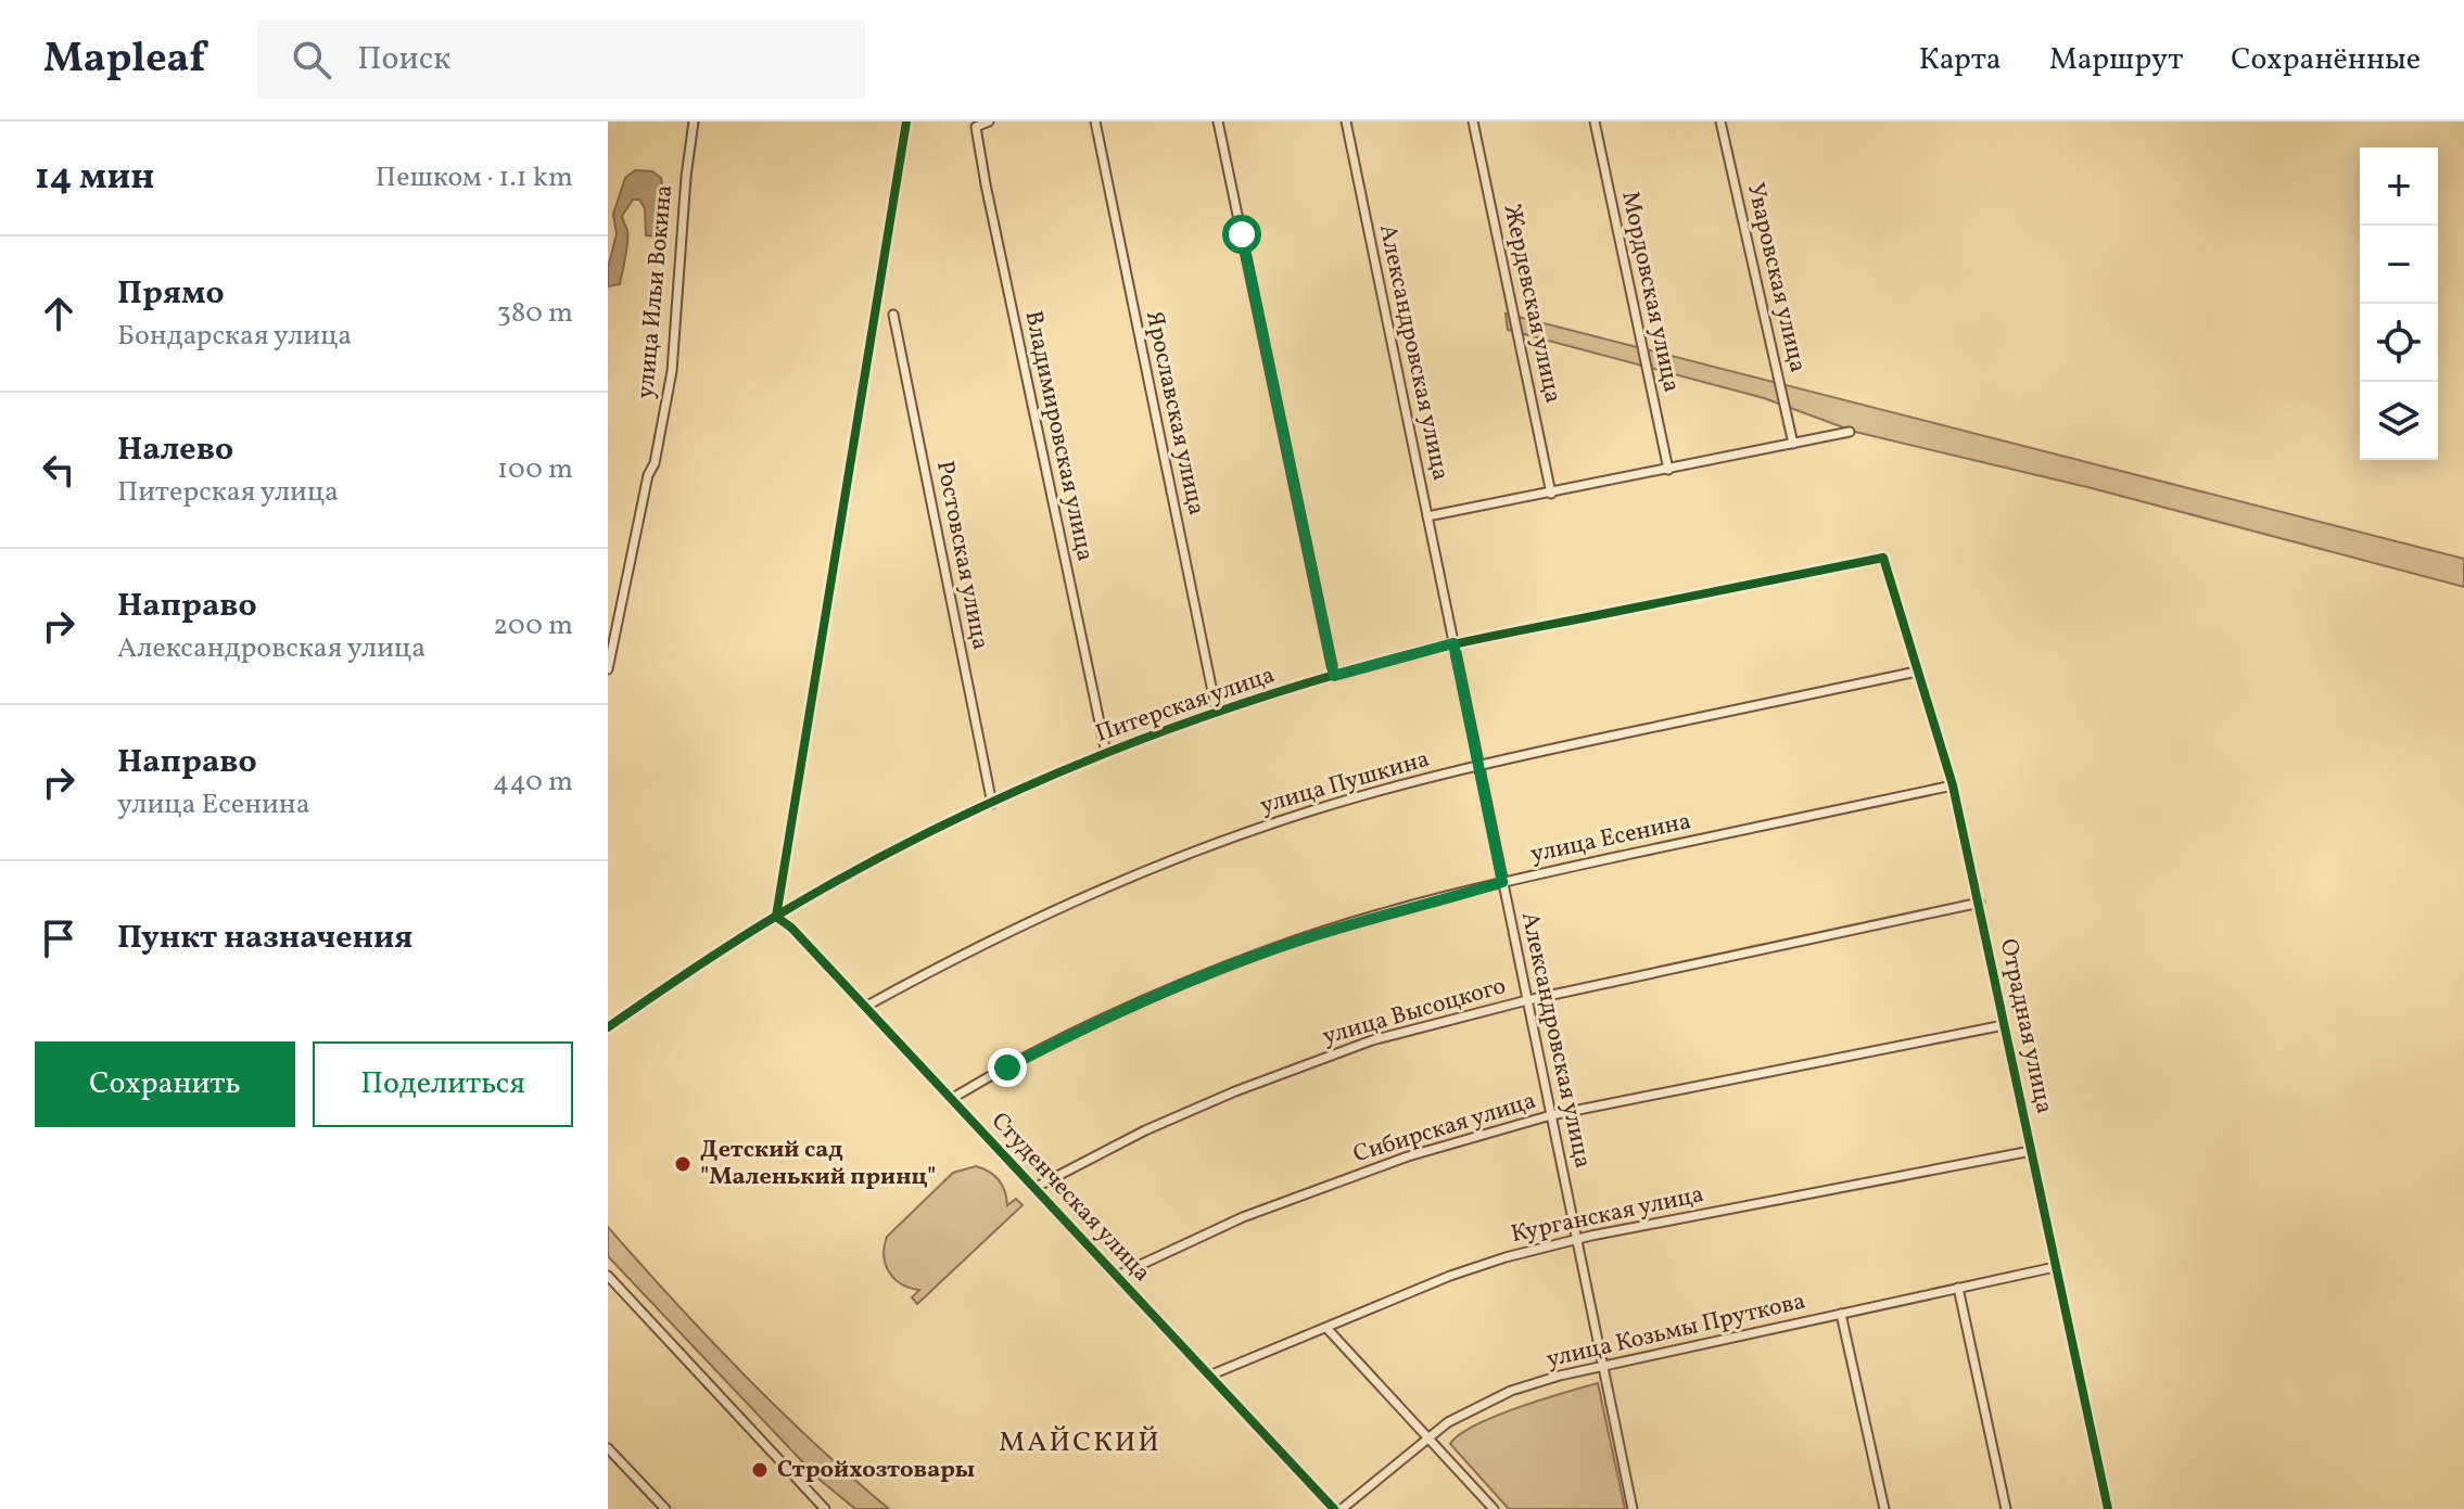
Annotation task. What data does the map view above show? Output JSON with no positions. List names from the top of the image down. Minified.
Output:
{"streets":{"street":["Уваровская улица","улица Ильи Вокина","Мордовская улица","Жердевская улица","Александровская улица","Ярославская улица","Владимировская улица","Ростовская улица","Питерская улица","улица Пушкина","улица Есенина","улица Высоцкого","Отрадная улица","Сибирская улица","Студенческая улица","Курганская улица","улица Козьмы Пруткова"]},"crossings":[["Александровская улица","Питерская улица"],["Александровская улица","улица Пушкина"],["Александровская улица","улица Есенина"],["Александровская улица","улица Высоцкого"],["Александровская улица","Сибирская улица"],["Александровская улица","Курганская улица"],["Александровская улица","улица Козьмы Пруткова"],["Ярославская улица","Питерская улица"],["Владимировская улица","Питерская улица"],["Ростовская улица","Питерская улица"],["Питерская улица","Отрадная улица"],["Питерская улица","Студенческая улица"],["улица Пушкина","Отрадная улица"],["улица Пушкина","Студенческая улица"],["улица Есенина","Отрадная улица"],["улица Есенина","Студенческая улица"],["улица Высоцкого","Отрадная улица"],["улица Высоцкого","Студенческая улица"],["Отрадная улица","Сибирская улица"],["Отрадная улица","Курганская улица"],["Отрадная улица","улица Козьмы Пруткова"],["Сибирская улица","Студенческая улица"],["Студенческая улица","Курганская улица"]],"districts":["МАЙСКИЙ"],"places":["Детский сад \"Маленький принц\"","Стройхозтовары"],"page":{"header":"Mapleaf","search":"Поиск","nav":["Карта","Маршрут","Сохранённые"],"heading":["14 мин","Пешком · 1.1 km"],"map_buttons":["+","−"],"list":[["Прямо","Бондарская улица","380 m"],["Налево","Питерская улица","100 m"],["Направо","Александровская улица","200 m"],["Направо","улица Есенина","440 m"],"Пункт назначения"],"buttons":["Сохранить","Поделиться"]}}
